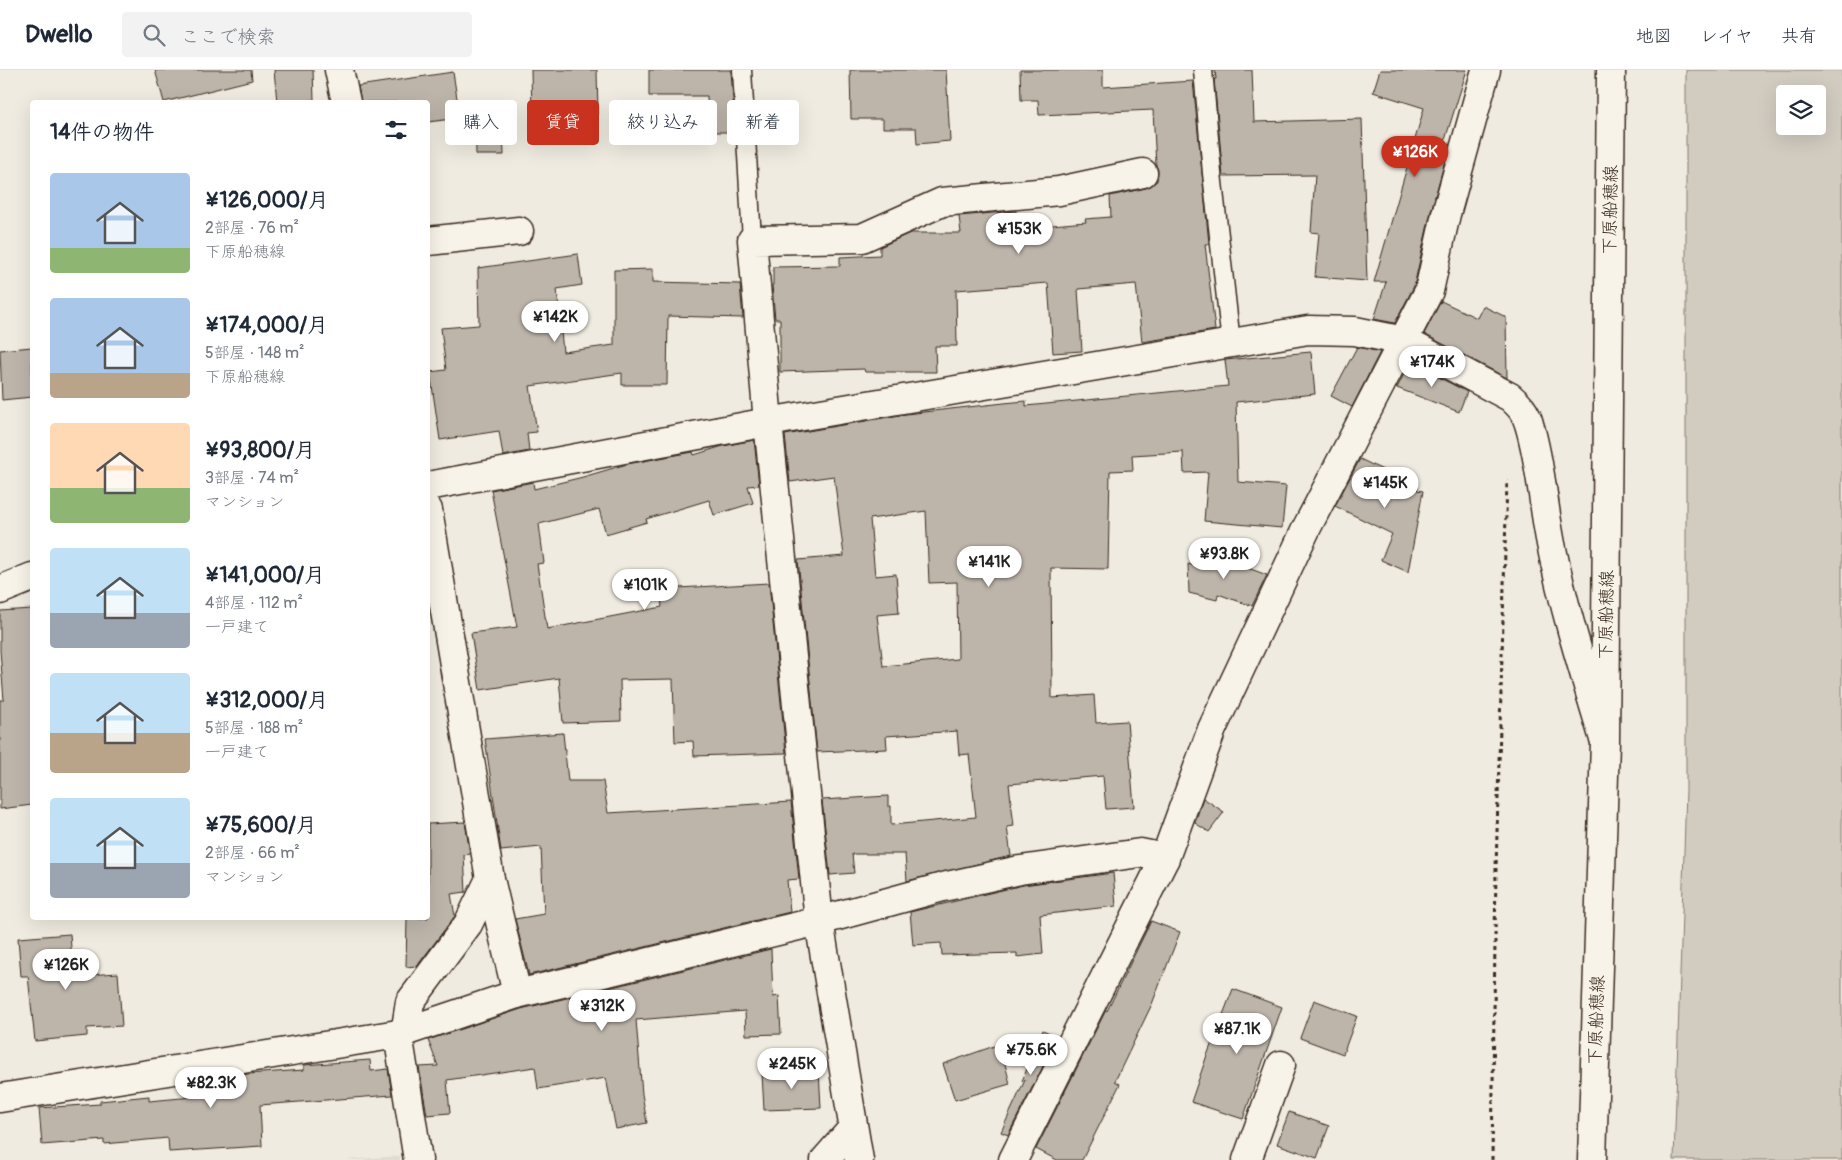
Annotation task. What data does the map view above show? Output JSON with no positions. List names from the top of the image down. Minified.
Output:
{"streets":{"street":["下原船穂線"]},"page":{"header":"Dwello","search":"ここで検索","nav":["地図","レイヤ","共有"],"chip":["購入","賃貸","絞り込み","新着"],"heading":"14件の物件","price":["¥126K","¥153K","¥142K","¥174K","¥145K","¥93.8K","¥141K","¥101K","¥126K","¥312K","¥87.1K","¥75.6K","¥245K","¥82.3K"],"list":[{"name":"¥126,000/月","note":"2部屋 · 76 m² · 下原船穂線"},{"name":"¥174,000/月","note":"5部屋 · 148 m² · 下原船穂線"},{"name":"¥93,800/月","note":"3部屋 · 74 m² · マンション"},{"name":"¥141,000/月","note":"4部屋 · 112 m² · 一戸建て"},{"name":"¥312,000/月","note":"5部屋 · 188 m² · 一戸建て"},{"name":"¥75,600/月","note":"2部屋 · 66 m² · マンション"}]}}
